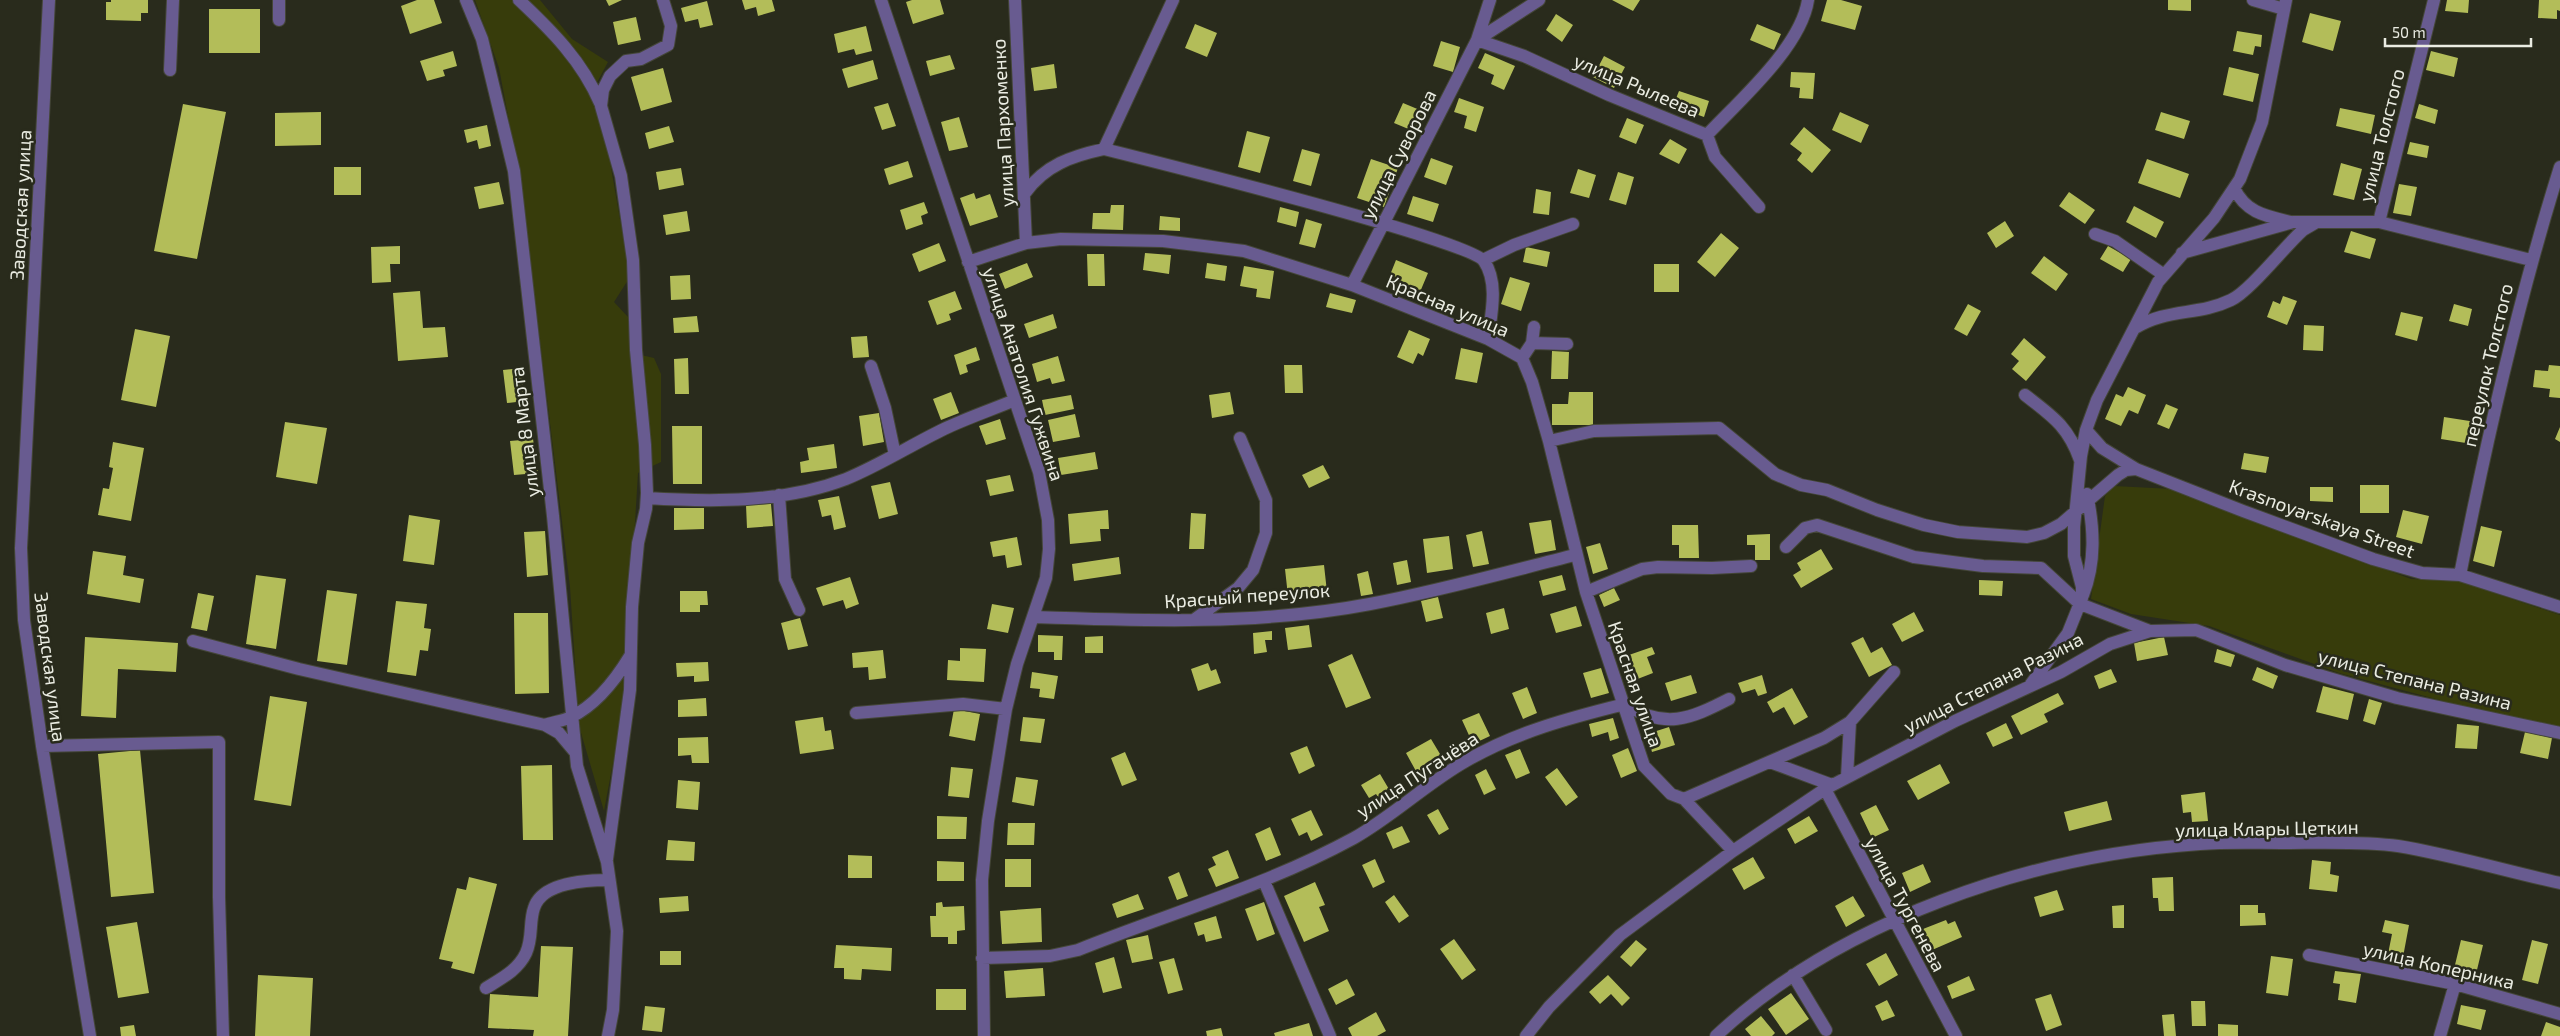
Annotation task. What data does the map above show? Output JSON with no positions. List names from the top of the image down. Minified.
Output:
{"streets":{"street":["улица Рылеева","улица Пархоменко","улица Толстого","улица Суворова","Заводская улица","Красная улица","переулок Толстого","улица Анатолия Гужвина","улица 8 Марта","Krasnoyarskaya Street","Красный переулок","улица Степана Разина","улица Пугачёва","улица Клары Цеткин","улица Тургенева","улица Коперника"]},"crossings":[["улица Рылеева","улица Суворова"],["улица Пархоменко","Красная улица"],["улица Толстого","переулок Толстого"],["улица Суворова","Красная улица"],["Красная улица","улица Анатолия Гужвина"],["Красная улица","Красный переулок"],["Красная улица","улица Степана Разина"],["Красная улица","улица Пугачёва"],["переулок Толстого","Krasnoyarskaya Street"],["улица Анатолия Гужвина","Красный переулок"],["улица Анатолия Гужвина","улица Пугачёва"],["улица Степана Разина","улица Тургенева"],["улица Клары Цеткин","улица Тургенева"]],"scale_bar":"50 m"}
